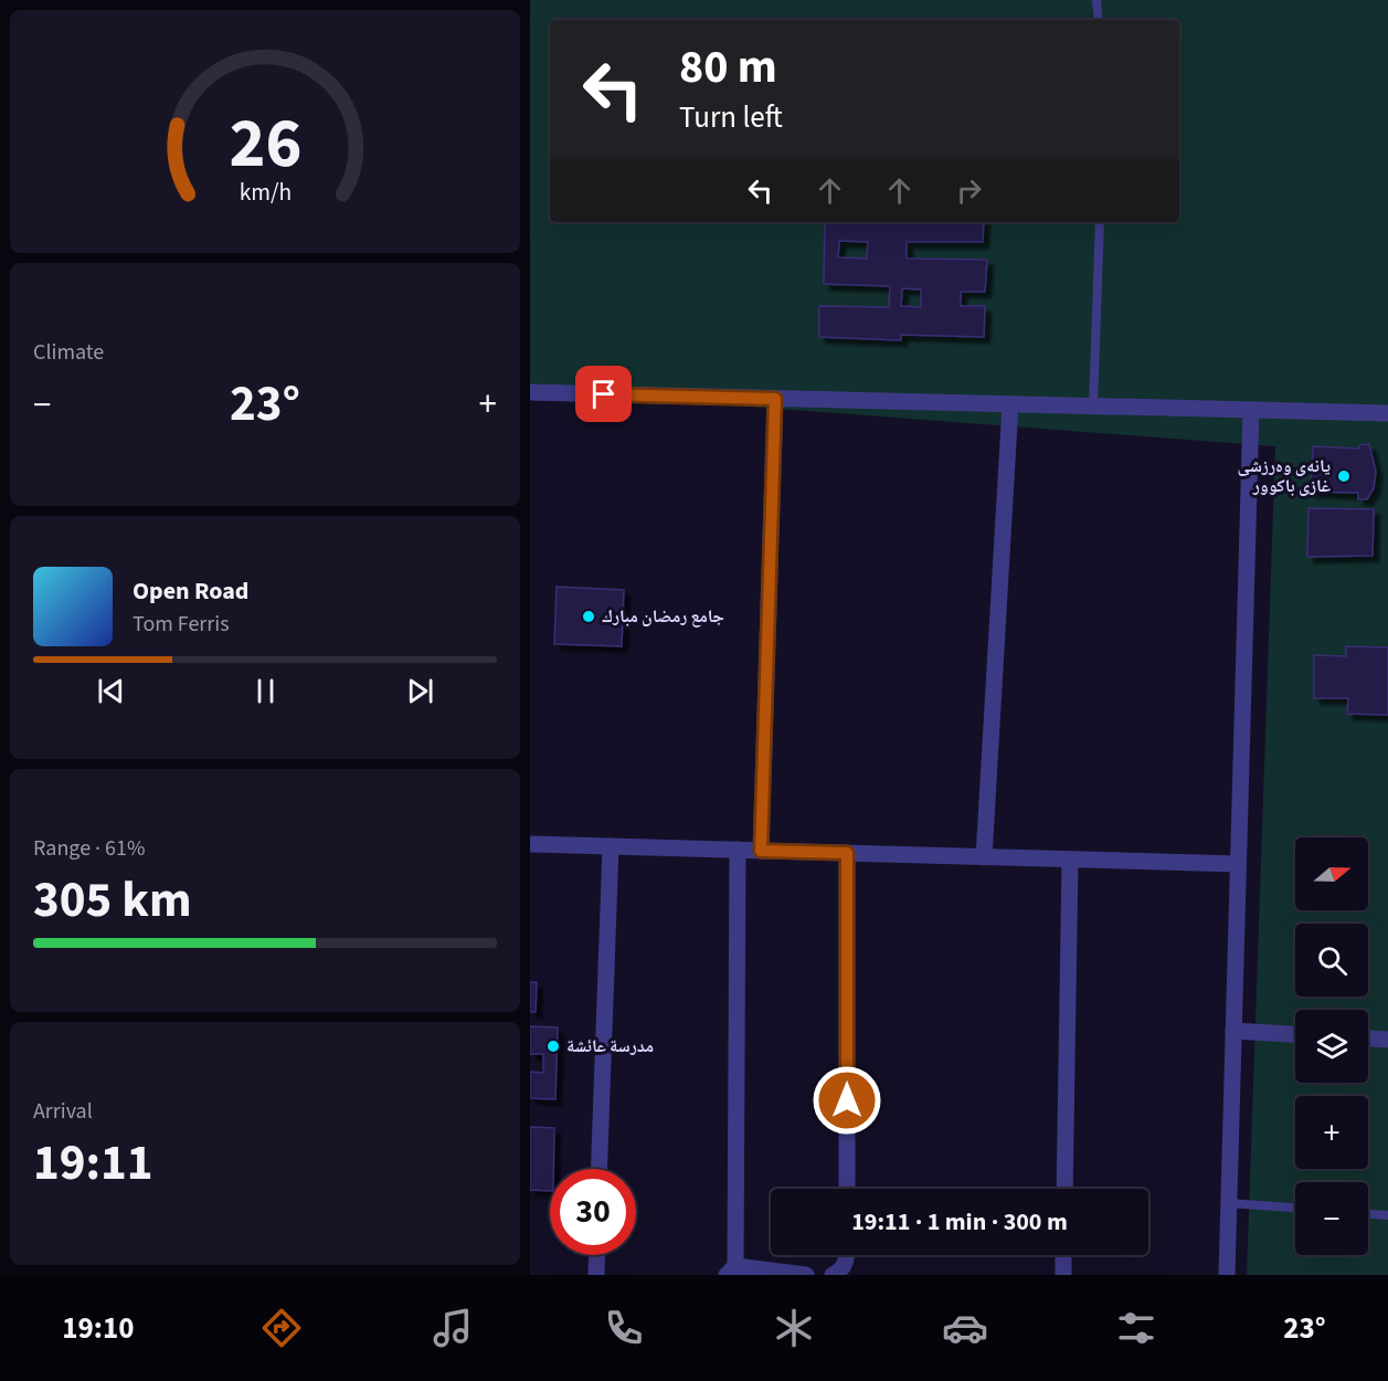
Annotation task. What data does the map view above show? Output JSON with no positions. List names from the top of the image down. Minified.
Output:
{"places":["یانەی وەرزشی غازی باکوور","جامع رمضان مبارك","مدرسة عائشة"],"north":"right","page":{"turn":["80 m","Turn left"],"tile":["Climate",["Range · 61%","305 km"],["Arrival","19:11"]],"heat":["−","23°","+"],"song":["Open Road","Tom Ferris"],"map_buttons":["+","−"],"limit":"30","trip":"19:11 · 1 min · 300 m","tabs":["19:10","23°"],"gauge":["26","km/h"]}}
